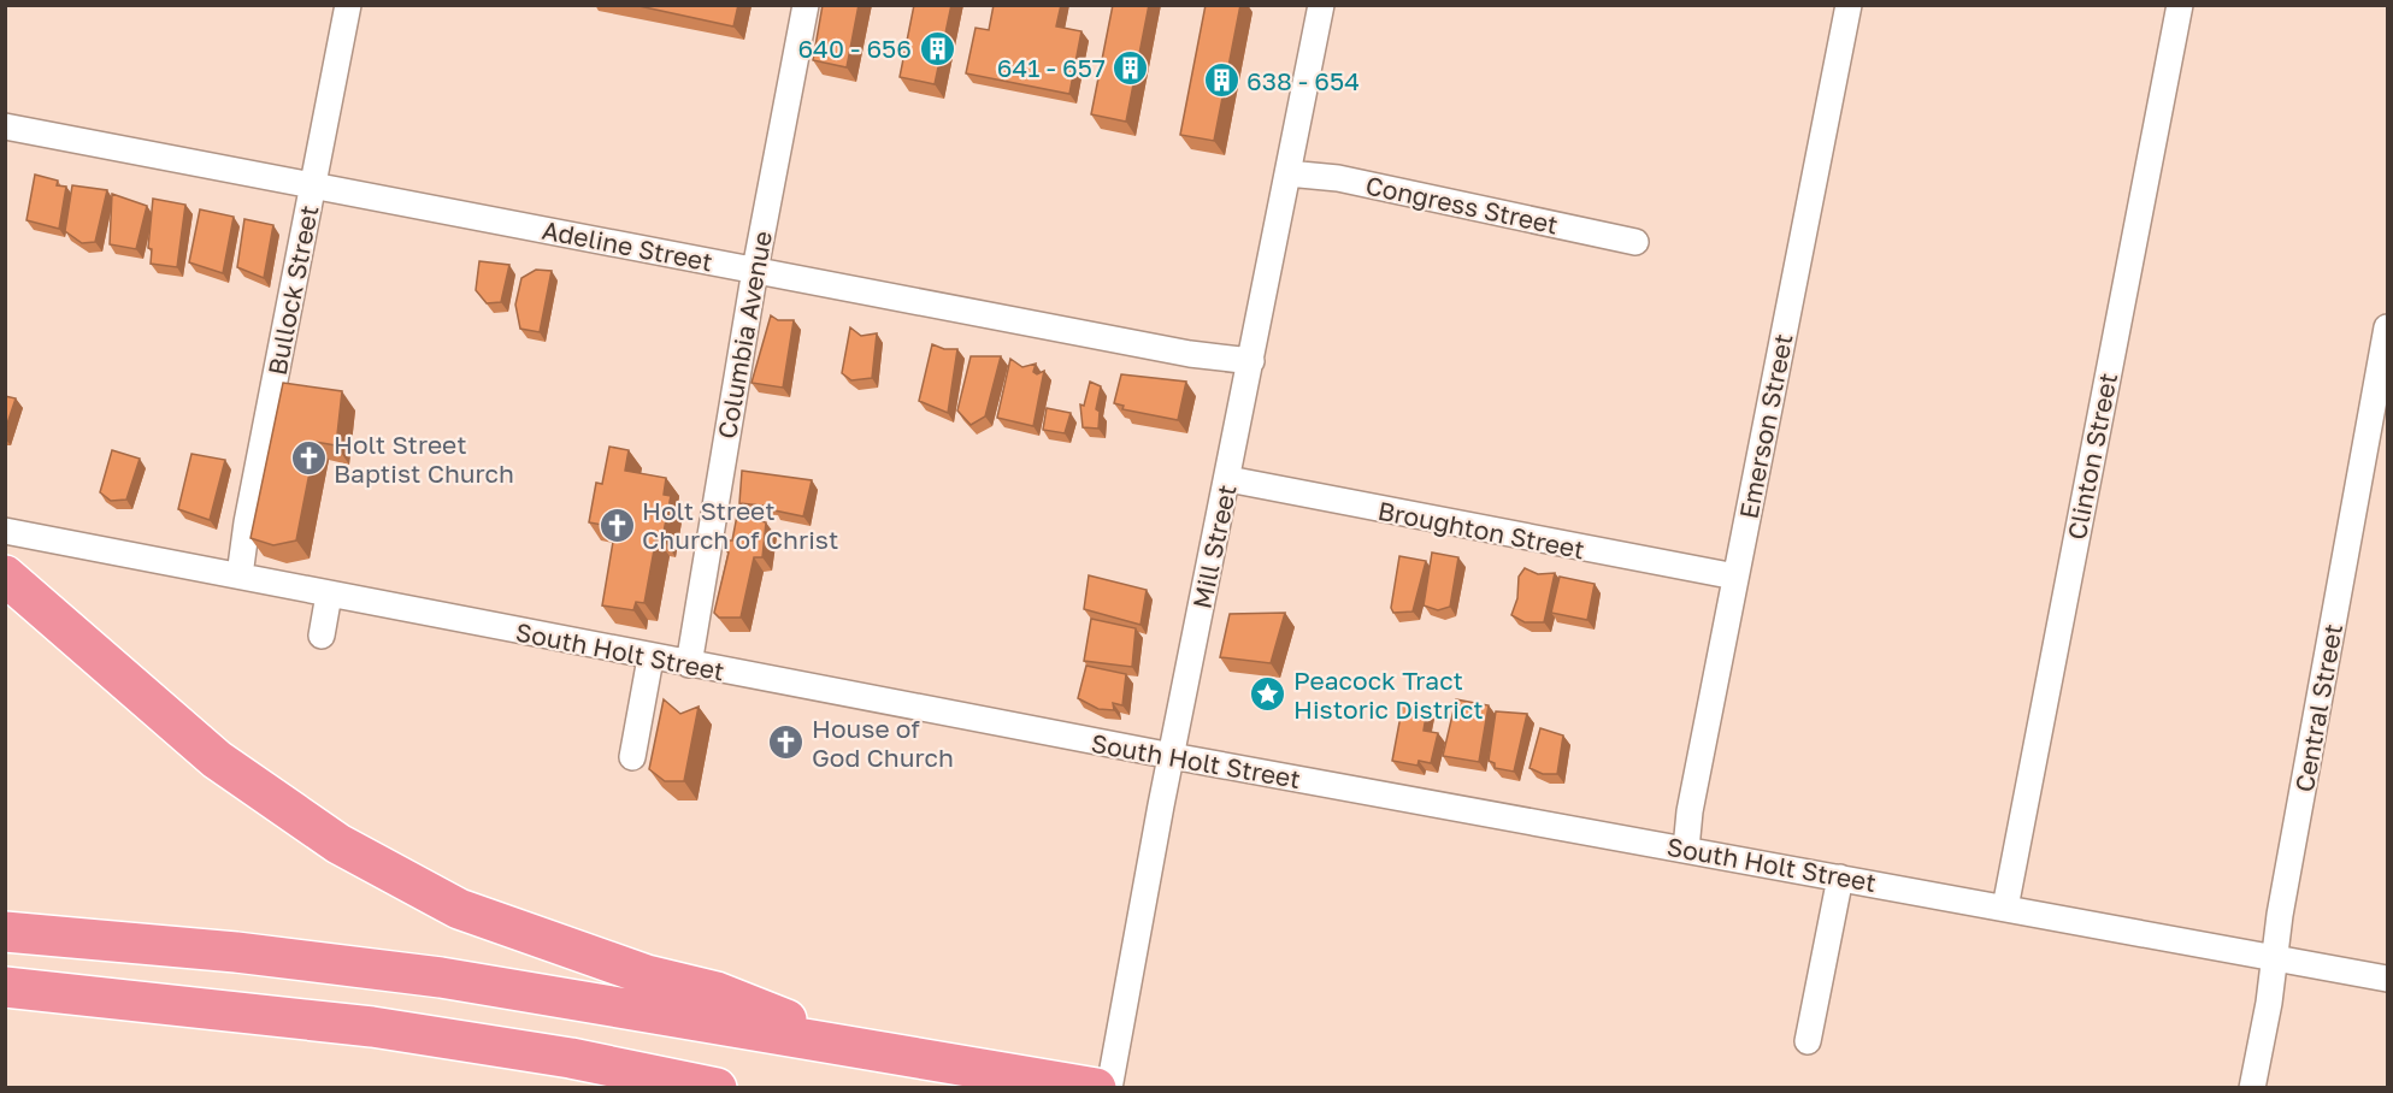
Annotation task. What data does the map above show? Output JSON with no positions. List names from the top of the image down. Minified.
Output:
{"streets":{"street":["Congress Street","Adeline Street","Bullock Street","Columbia Avenue","Emerson Street","Clinton Street","Broughton Street","Mill Street","South Holt Street","Central Street"]},"crossings":[["Congress Street","Mill Street"],["Adeline Street","Bullock Street"],["Adeline Street","Columbia Avenue"],["Adeline Street","Mill Street"],["Bullock Street","South Holt Street"],["Columbia Avenue","South Holt Street"],["Emerson Street","Broughton Street"],["Emerson Street","South Holt Street"],["Clinton Street","South Holt Street"],["Broughton Street","Mill Street"],["Mill Street","South Holt Street"],["South Holt Street","Central Street"]],"places":{"building":["640 - 656","641 - 657","638 - 654"],"church":["Holt Street Baptist Church","Holt Street Church of Christ","House of God Church"],"place":["Peacock Tract Historic District"]}}
